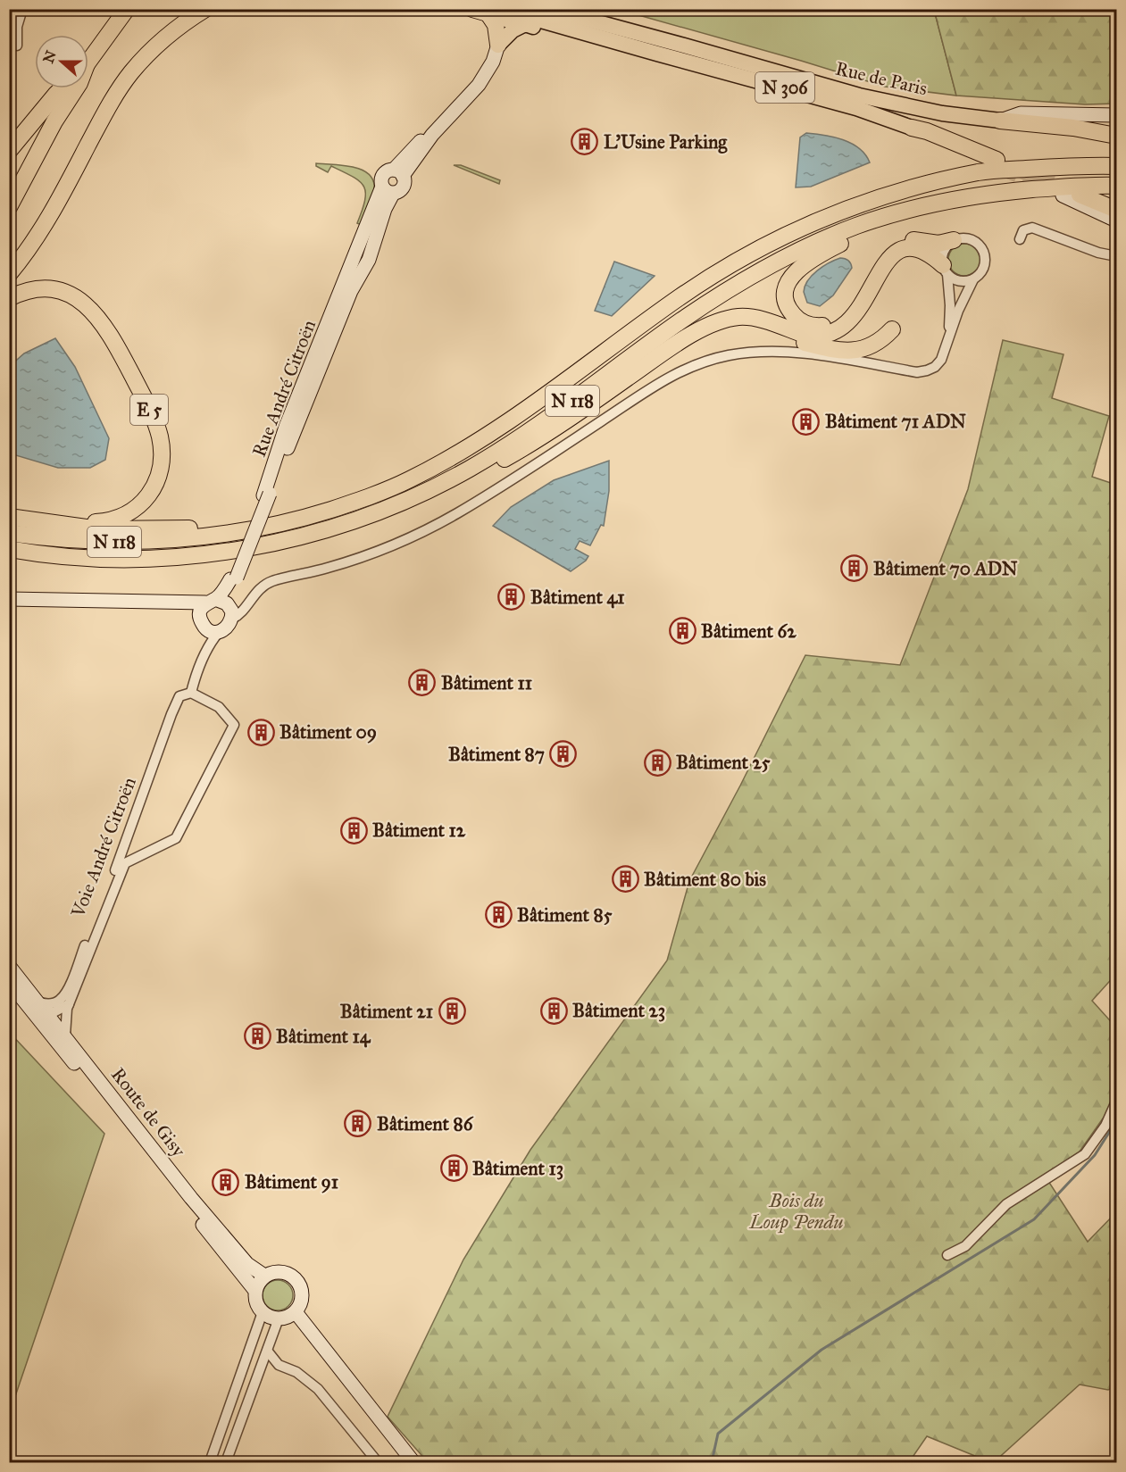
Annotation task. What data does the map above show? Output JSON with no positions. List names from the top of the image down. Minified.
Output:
{"streets":{"highway":["N 306","N 118","E 5"],"main road":["Rue de Paris"],"street":["Rue André Citroën","Voie André Citroën","Route de Gisy"]},"crossings":[["Rue de Paris","N 306"],["Voie André Citroën","Route de Gisy"]],"parks":["Bois du Loup Pendu"],"places":{"building":["L'Usine Parking","Bâtiment 71 ADN","Bâtiment 70 ADN","Bâtiment 41","Bâtiment 62","Bâtiment 11","Bâtiment 09","Bâtiment 87","Bâtiment 25","Bâtiment 12","Bâtiment 80 bis","Bâtiment 85","Bâtiment 23","Bâtiment 21","Bâtiment 14","Bâtiment 86","Bâtiment 13","Bâtiment 91"]},"north":"left"}
